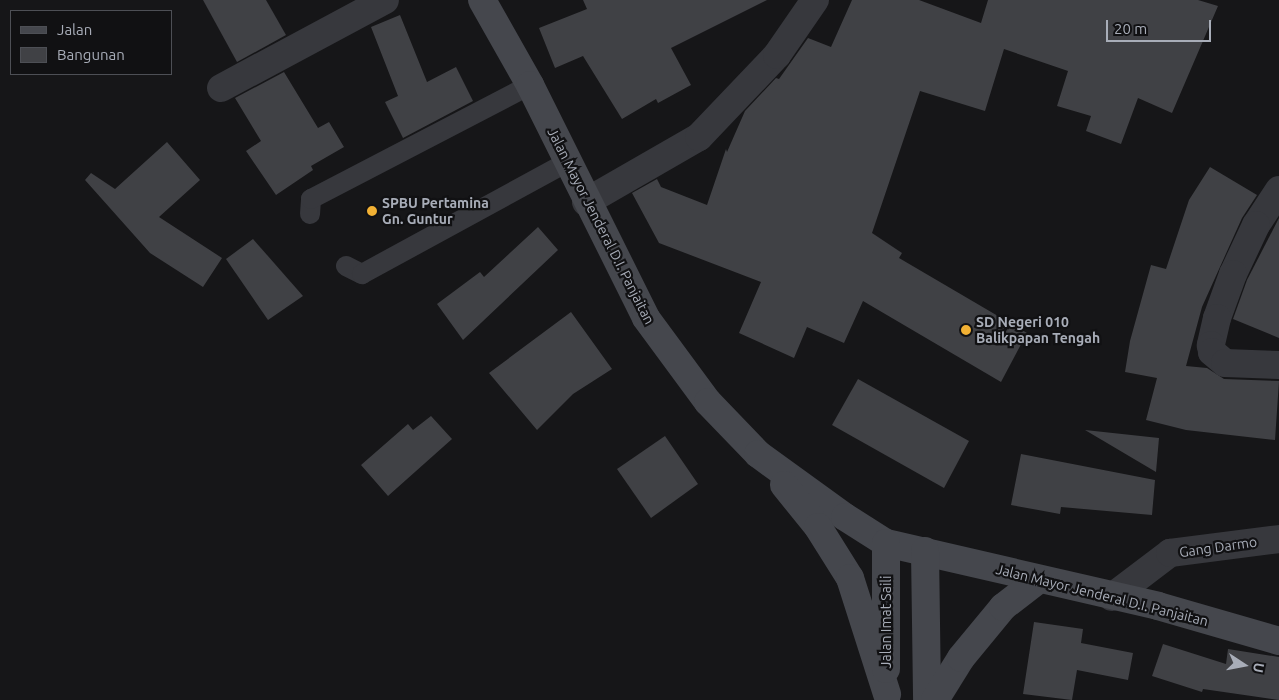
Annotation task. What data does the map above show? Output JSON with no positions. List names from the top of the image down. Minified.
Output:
{"streets":{"main road":["Jalan Mayor Jenderal D.I. Panjaitan","Jalan Imat Saili"],"street":["Gang Darmo"]},"crossings":[["Jalan Mayor Jenderal D.I. Panjaitan","Gang Darmo"],["Jalan Mayor Jenderal D.I. Panjaitan","Jalan Imat Saili"]],"places":["SPBU Pertamina Gn. Guntur","SD Negeri 010 Balikpapan Tengah"],"legend":["Jalan","Bangunan"],"scale_bar":"20 m","north":"right"}
